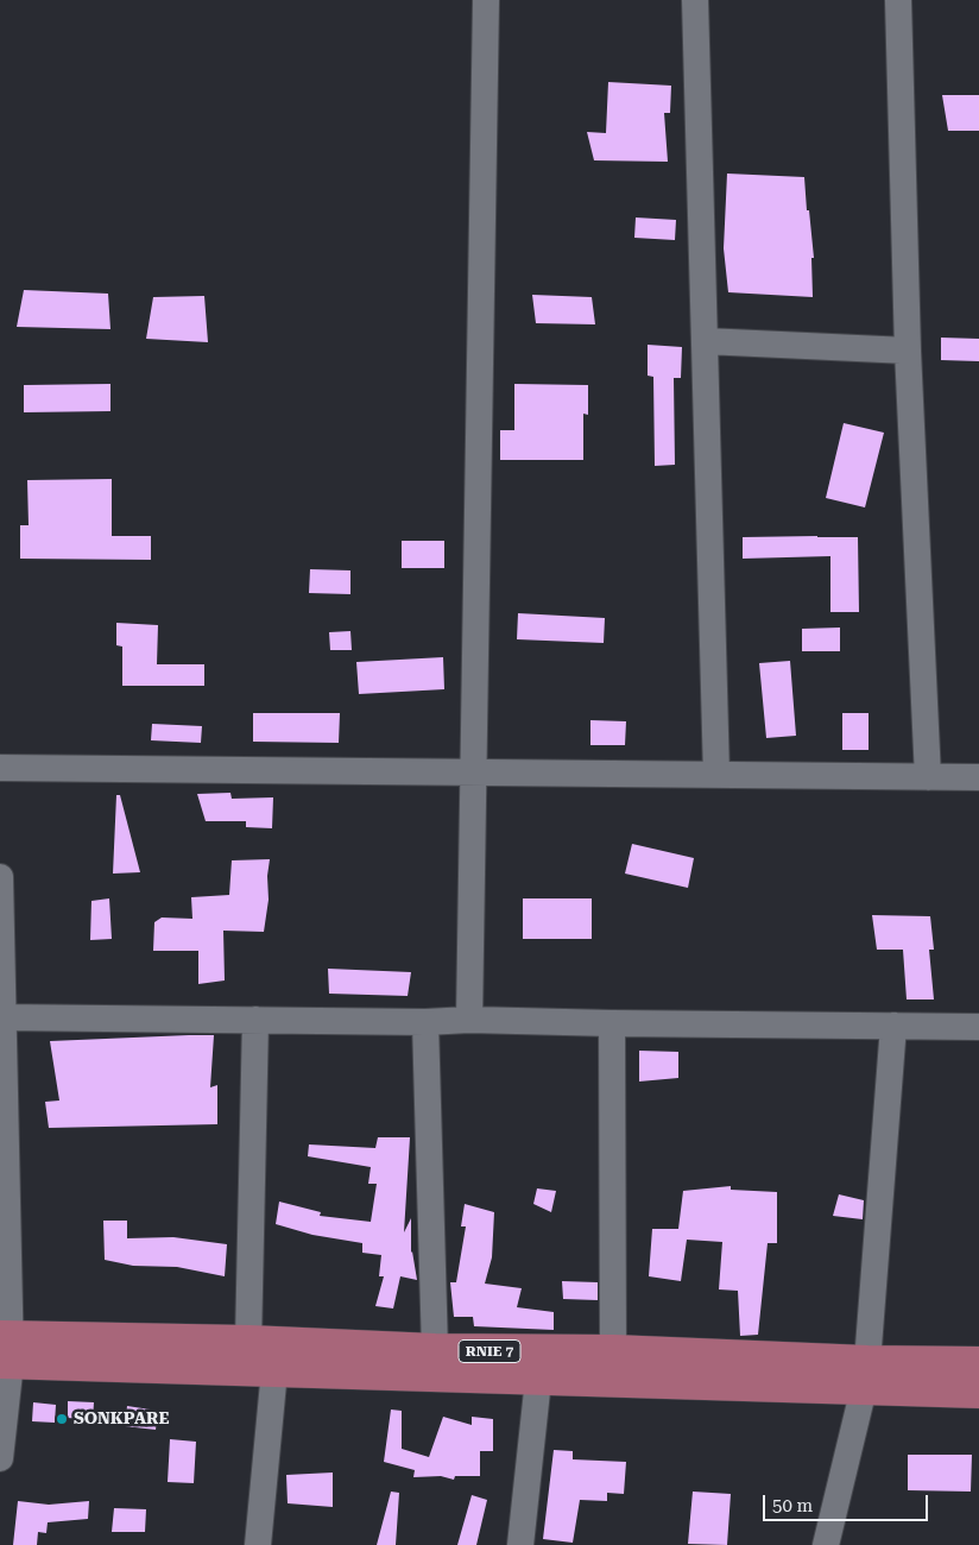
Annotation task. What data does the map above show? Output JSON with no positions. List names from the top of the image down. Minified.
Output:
{"streets":{"main road":["RNIE 7"]},"places":["SONKPARE"],"scale_bar":"50 m"}
